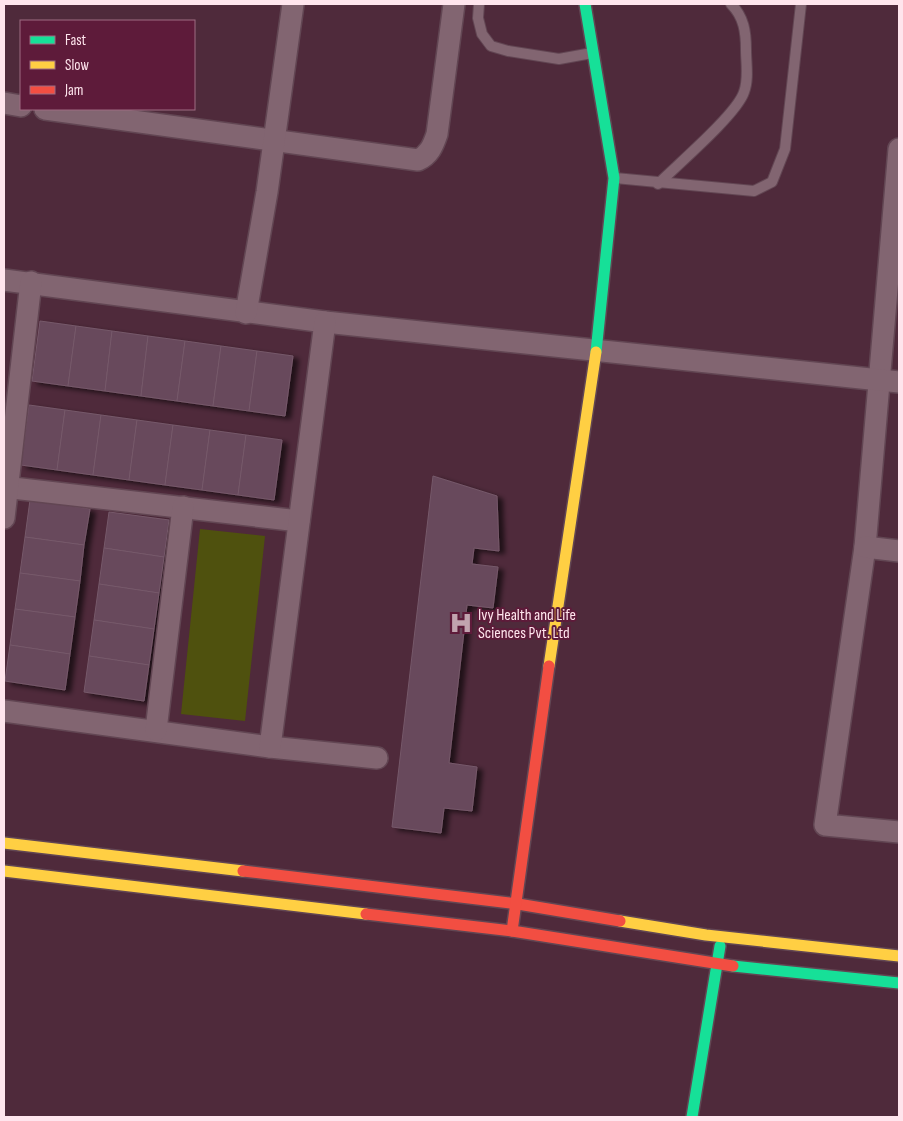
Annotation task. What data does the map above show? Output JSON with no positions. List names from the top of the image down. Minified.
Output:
{"places":{"hospital":["Ivy Health and Life Sciences Pvt. Ltd"]},"legend":["Fast","Slow","Jam"]}
